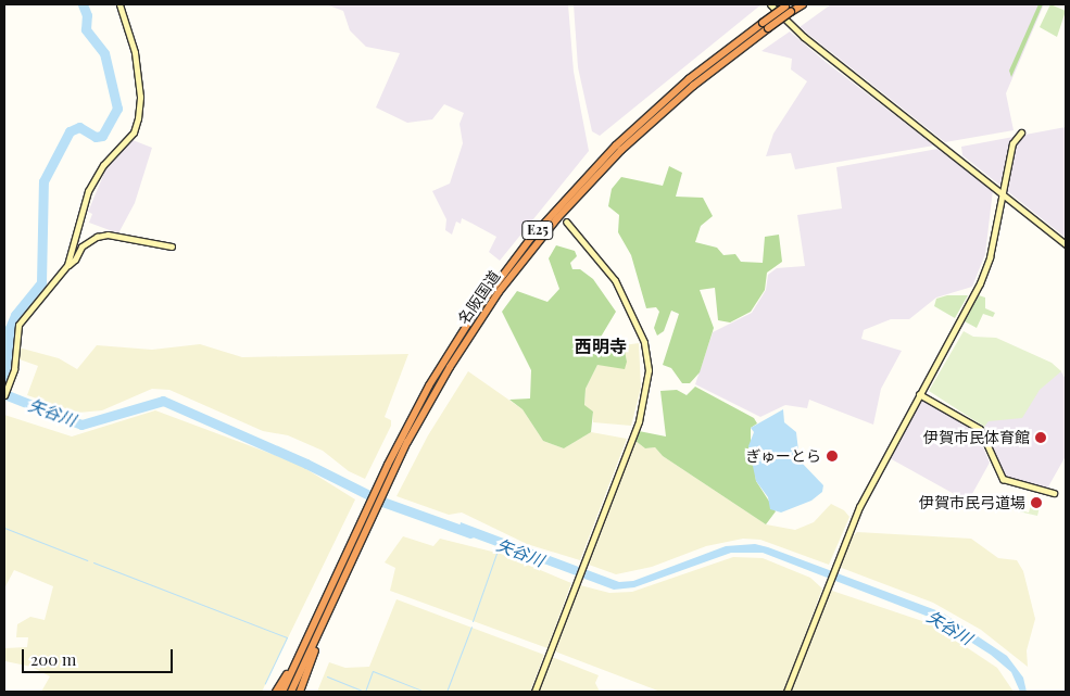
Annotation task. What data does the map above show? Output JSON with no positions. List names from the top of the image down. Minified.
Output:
{"streets":{"highway":["E25","名阪国道"]},"districts":["西明寺"],"water":["矢谷川"],"places":["伊賀市民体育館","ぎゅーとら","伊賀市民弓道場"],"scale_bar":"200 m"}
